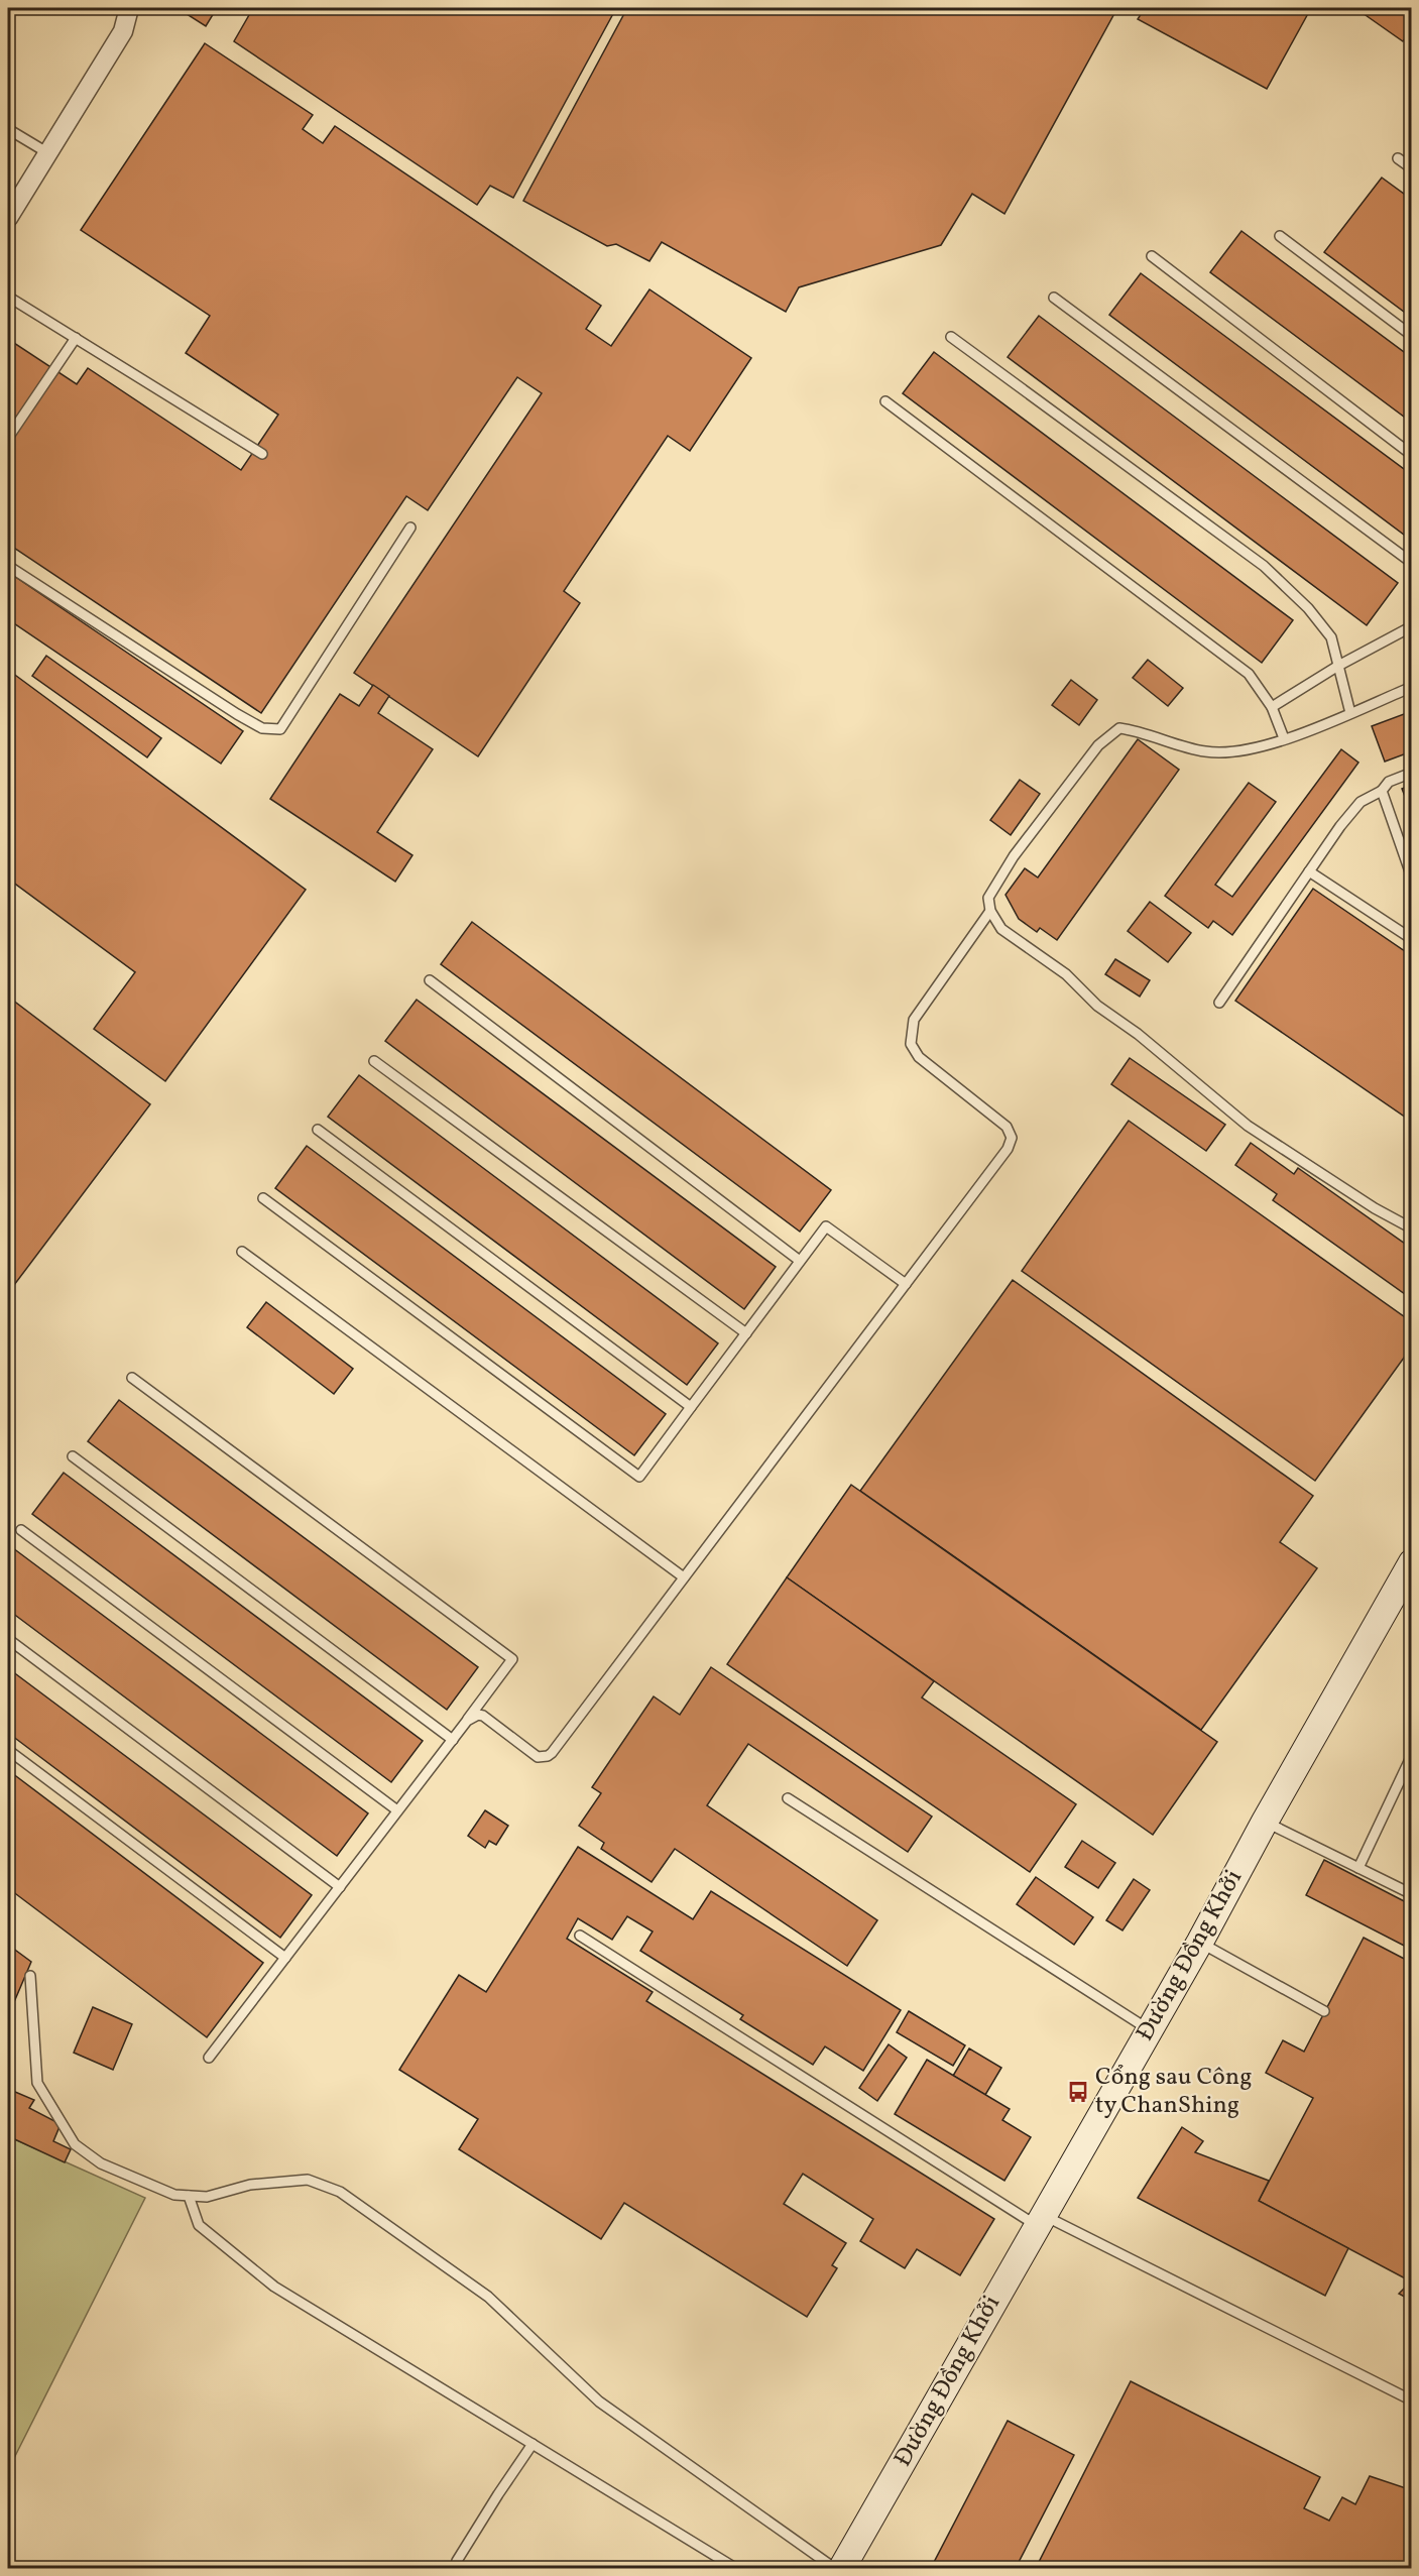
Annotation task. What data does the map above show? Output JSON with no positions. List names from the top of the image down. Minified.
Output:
{"streets":{"main road":["Đường Đồng Khởi"]},"places":{"bus stop":["Cổng sau Công ty ChanShing"]}}
